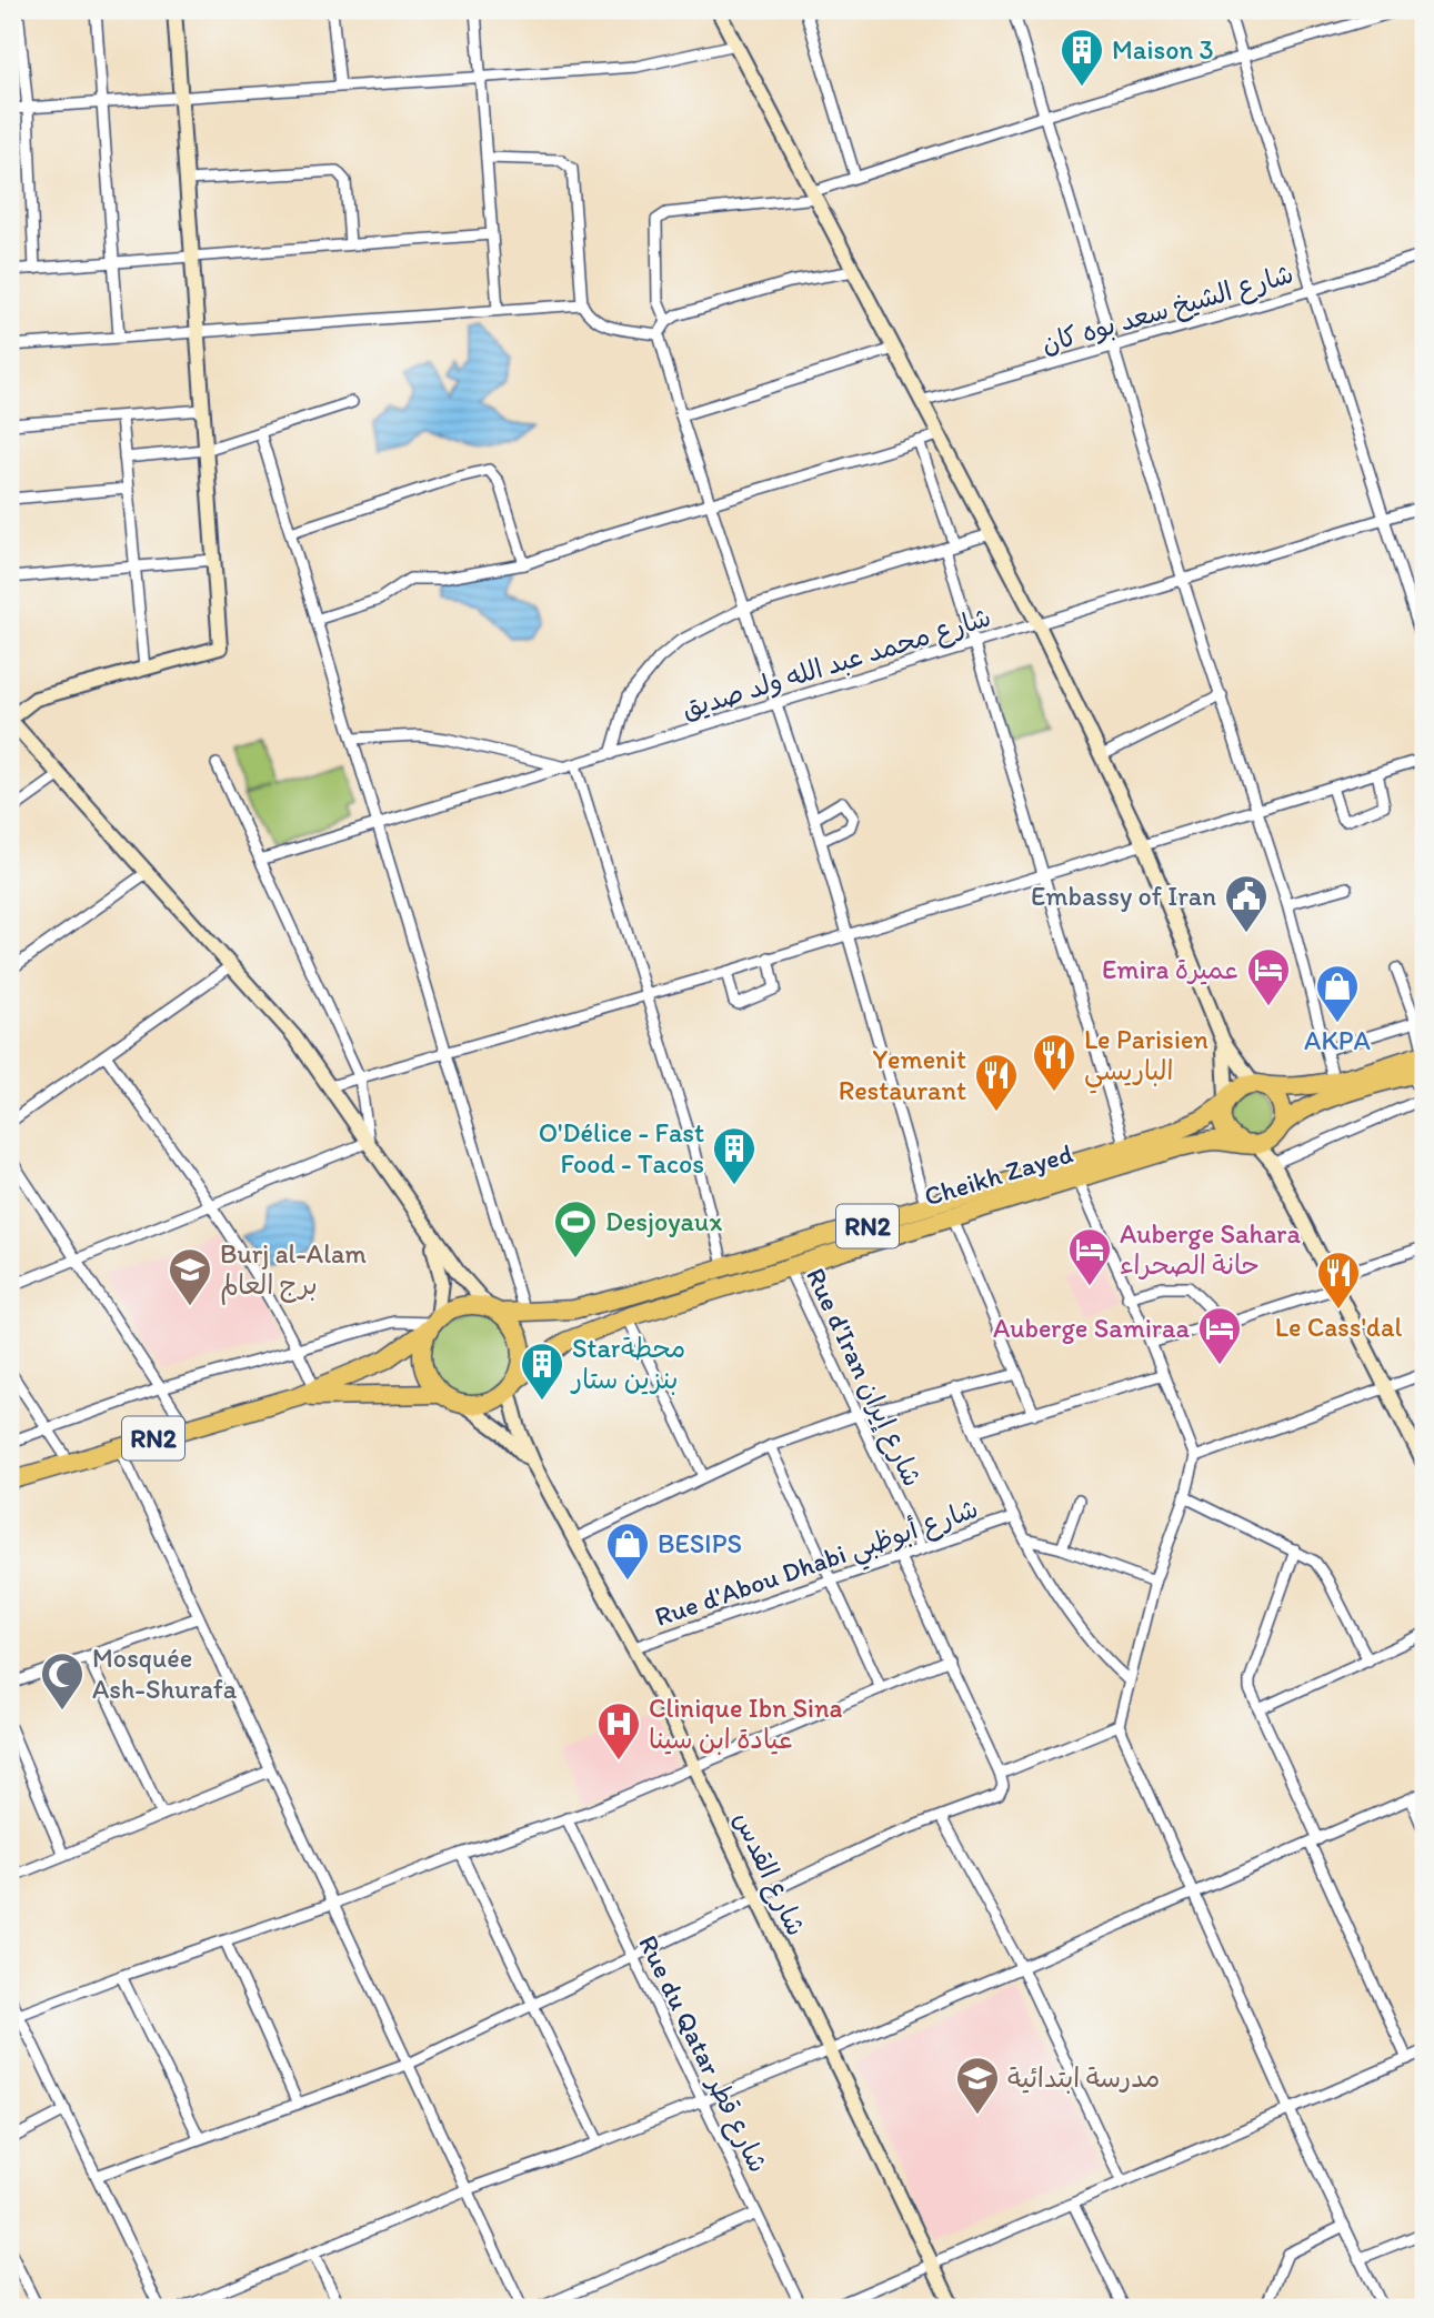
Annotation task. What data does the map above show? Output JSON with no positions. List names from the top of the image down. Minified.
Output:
{"streets":{"highway":["Cheikh Zayed","RN2"],"street":["شارع الشيخ سعد بوه كان","شارع محمد عبد الله ولد صديق","Rue d'Iran شارع إيران","Rue d'Abou Dhabi شارع أبوظبي","شارع القدس","Rue du Qatar شارع قطر"]},"crossings":[["Cheikh Zayed","RN2"],["Cheikh Zayed","Rue d'Iran شارع إيران"],["Rue d'Iran شارع إيران","Rue d'Abou Dhabi شارع أبوظبي"],["Rue d'Abou Dhabi شارع أبوظبي","شارع القدس"]],"places":{"building":["Maison 3","O'Délice - Fast Food - Tacos","Starمحطة بنزين ستار"],"public building":["Embassy of Iran"],"hotel":["Emira عميرة","Auberge Sahara حانة الصحراء","Auberge Samiraa"],"shop":["AKPA","BESIPS"],"restaurant":["Le Parisien الباريسي","Yemenit Restaurant","Le Cass'dal"],"sports":["Desjoyaux"],"school or university":["Burj al-Alam برج العالم","مدرسة ابتدائية"],"mosque":["Mosquée Ash-Shurafa"],"hospital":["Clinique Ibn Sina عيادة ابن سينا"]}}
